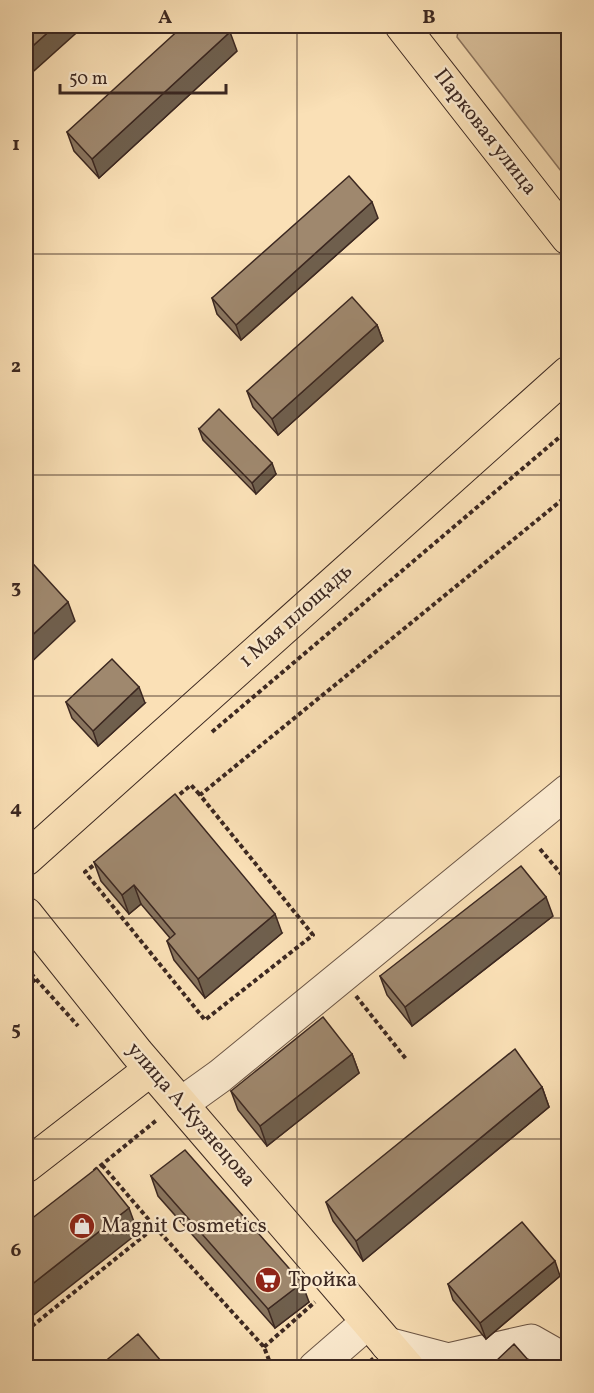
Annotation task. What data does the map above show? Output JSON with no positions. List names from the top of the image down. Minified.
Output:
{"streets":{"main road":["Парковая улица","1 Мая площадь","улица А.Кузнецова"]},"places":{"shop":["Magnit Cosmetics"],"supermarket":["Тройка"]},"scale_bar":"50 m","grid":{"columns":["A","B"],"rows":["1","2","3","4","5","6"]}}
